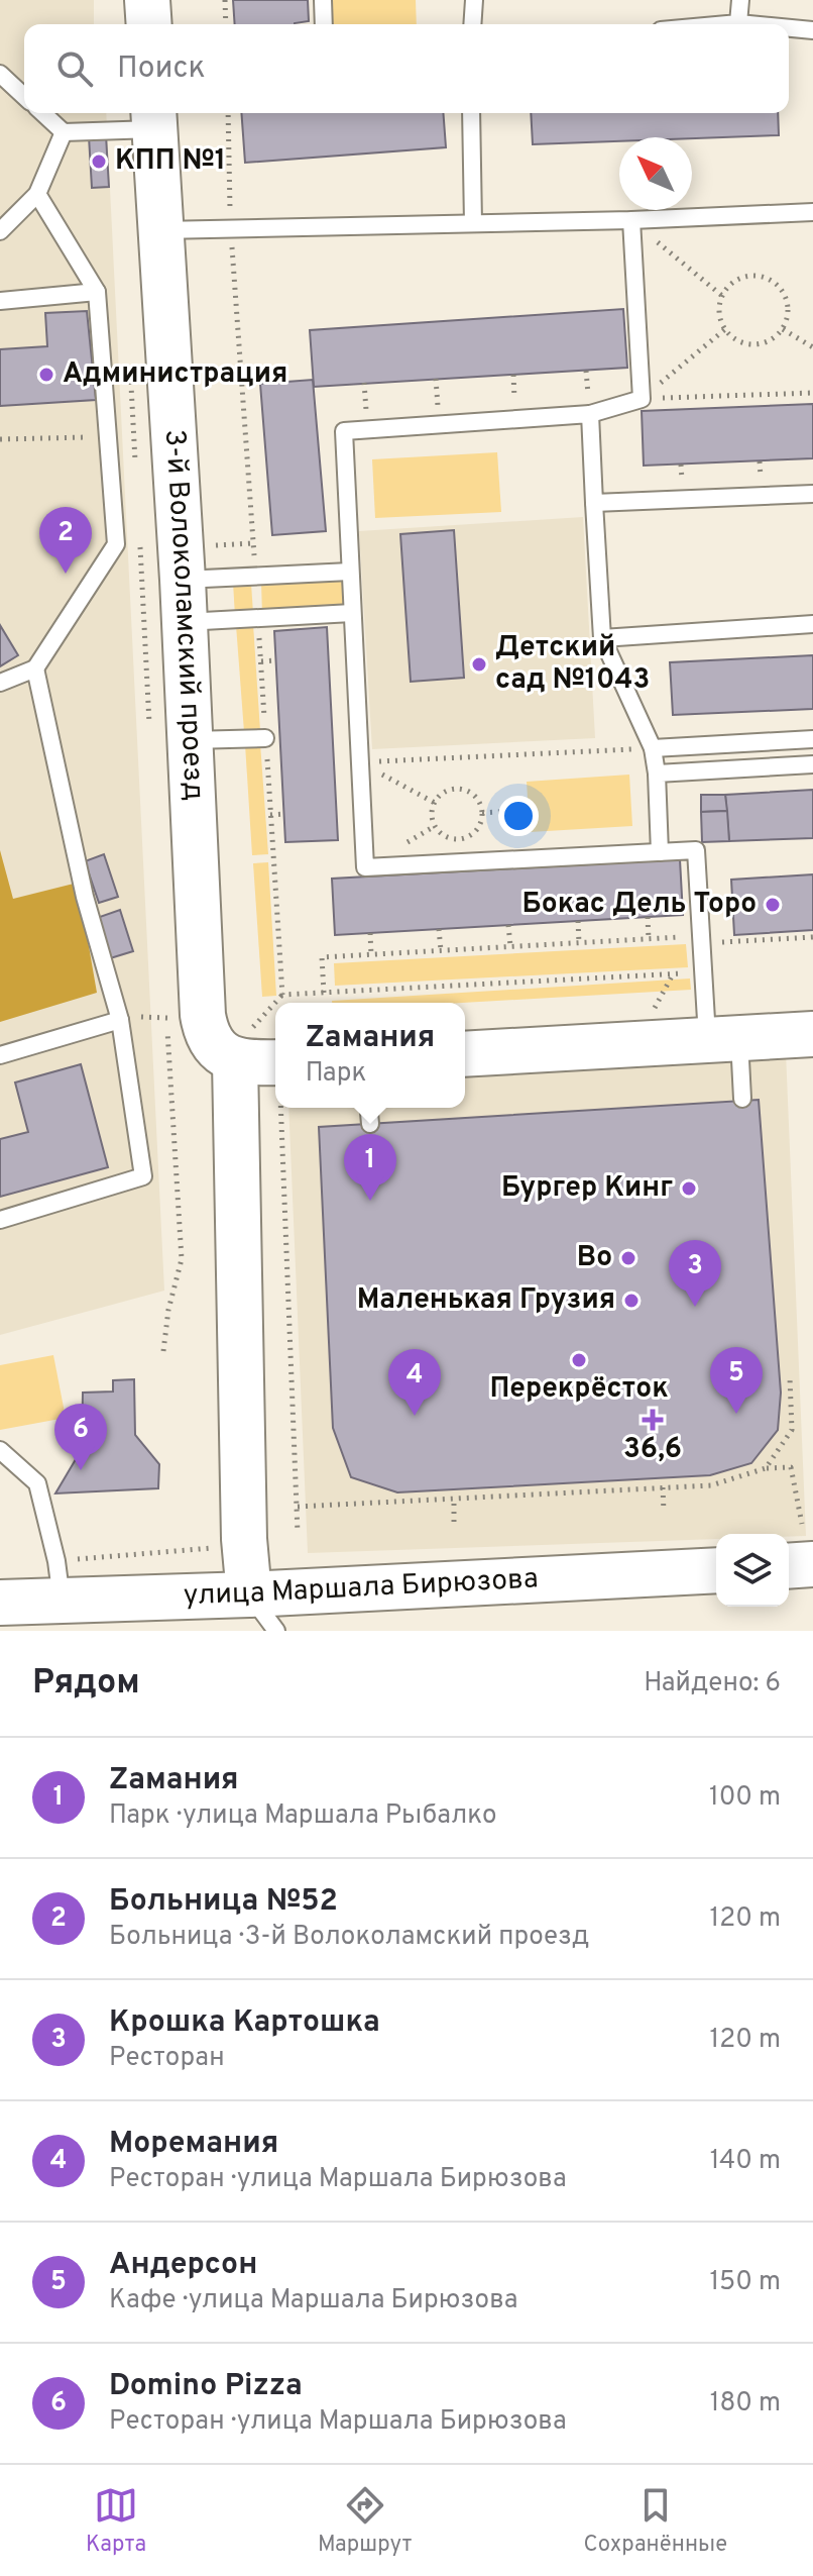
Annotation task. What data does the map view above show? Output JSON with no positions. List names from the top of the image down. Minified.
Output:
{"streets":{"street":["3-й Волоколамский проезд","улица Маршала Бирюзова"]},"places":{"other":["КПП №1","Администрация","Детский сад №1043","Бокас Дель Торо","Бургер Кинг","Bo","Маленькая Грузия","Перекрёсток"],"health":["36,6"]},"north":"top left","page":{"search":"Поиск","pins":["2","1","3","5","4","6"],"popup":["Zамания","Парк"],"heading":["Рядом","Найдено: 6"],"list":[{"mark":"1","name":"Zамания","note":"Парк · улица Маршала Рыбалко","value":"100 m"},{"mark":"2","name":"Больница №52","note":"Больница · 3-й Волоколамский проезд","value":"120 m"},{"mark":"3","name":"Крошка Картошка","note":"Ресторан","value":"120 m"},{"mark":"4","name":"Моремания","note":"Ресторан · улица Маршала Бирюзова","value":"140 m"},{"mark":"5","name":"Андерсон","note":"Кафе · улица Маршала Бирюзова","value":"150 m"},{"mark":"6","name":"Domino Pizza","note":"Ресторан · улица Маршала Бирюзова","value":"180 m"}],"nav":["Карта","Маршрут","Сохранённые"]}}
